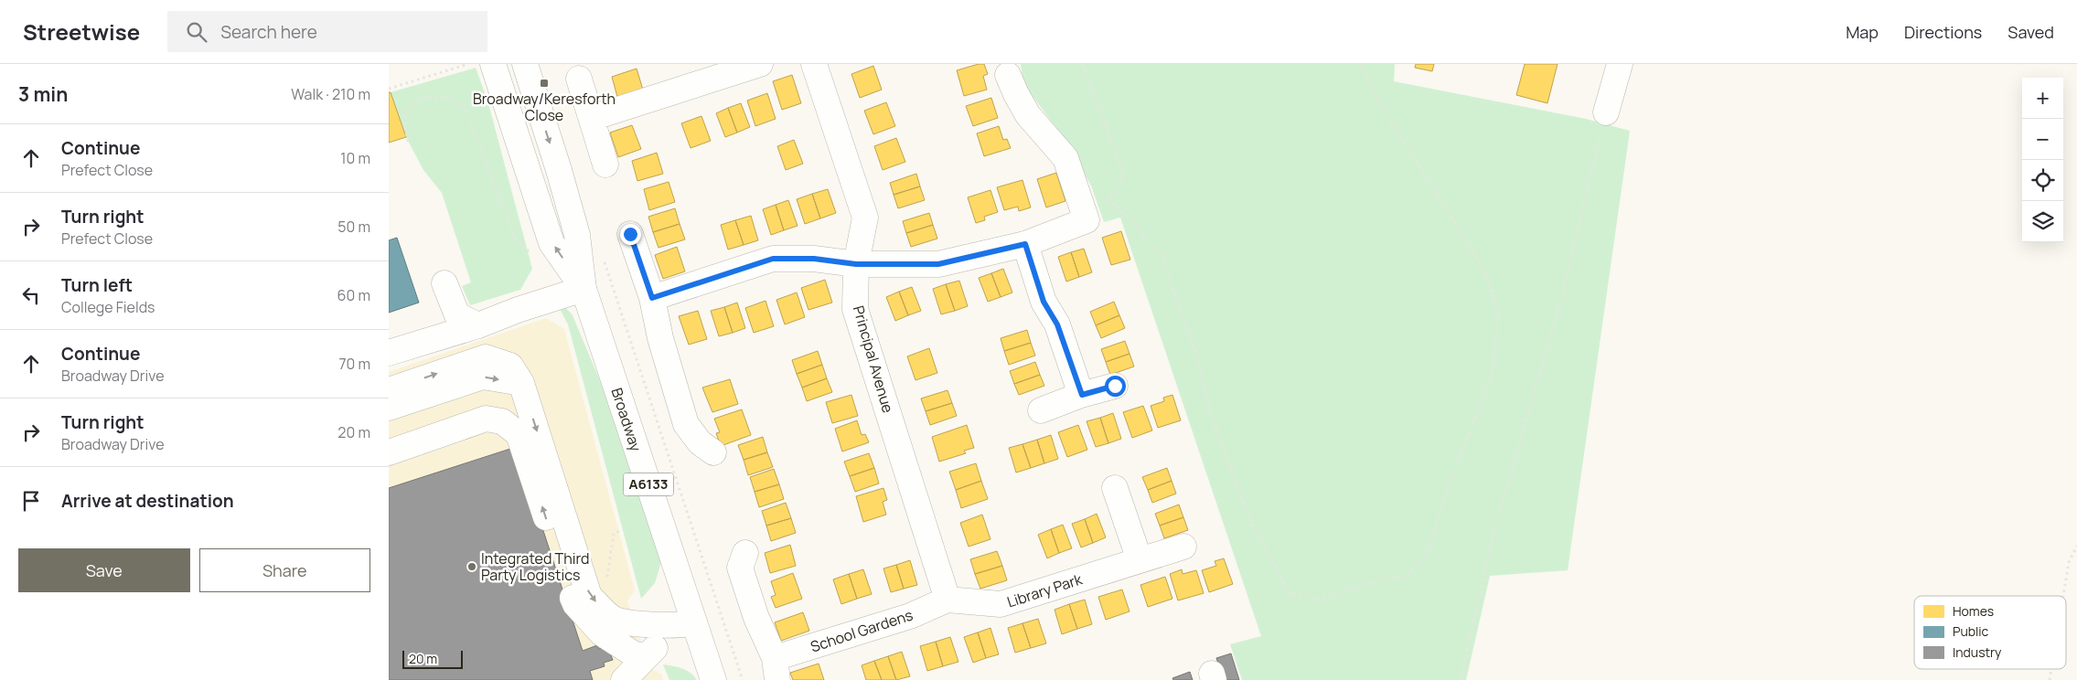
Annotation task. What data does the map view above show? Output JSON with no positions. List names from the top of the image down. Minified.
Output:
{"streets":{"main road":["Principal Avenue","Broadway","A6133","Library Park","School Gardens"]},"crossings":[["Principal Avenue","Library Park"],["Principal Avenue","School Gardens"],["Library Park","School Gardens"]],"places":{"transit":["Broadway/Keresforth Close"],"other":["Integrated Third Party Logistics"]},"legend":["Homes","Public","Industry"],"scale_bar":"20 m","page":{"header":"Streetwise","search":"Search here","nav":["Map","Directions","Saved"],"heading":["3 min","Walk · 210 m"],"map_buttons":["+","−"],"list":[["Continue","Prefect Close","10 m"],["Turn right","Prefect Close","50 m"],["Turn left","College Fields","60 m"],["Continue","Broadway Drive","70 m"],["Turn right","Broadway Drive","20 m"],"Arrive at destination"],"buttons":["Save","Share"],"scale":"20 m"}}
